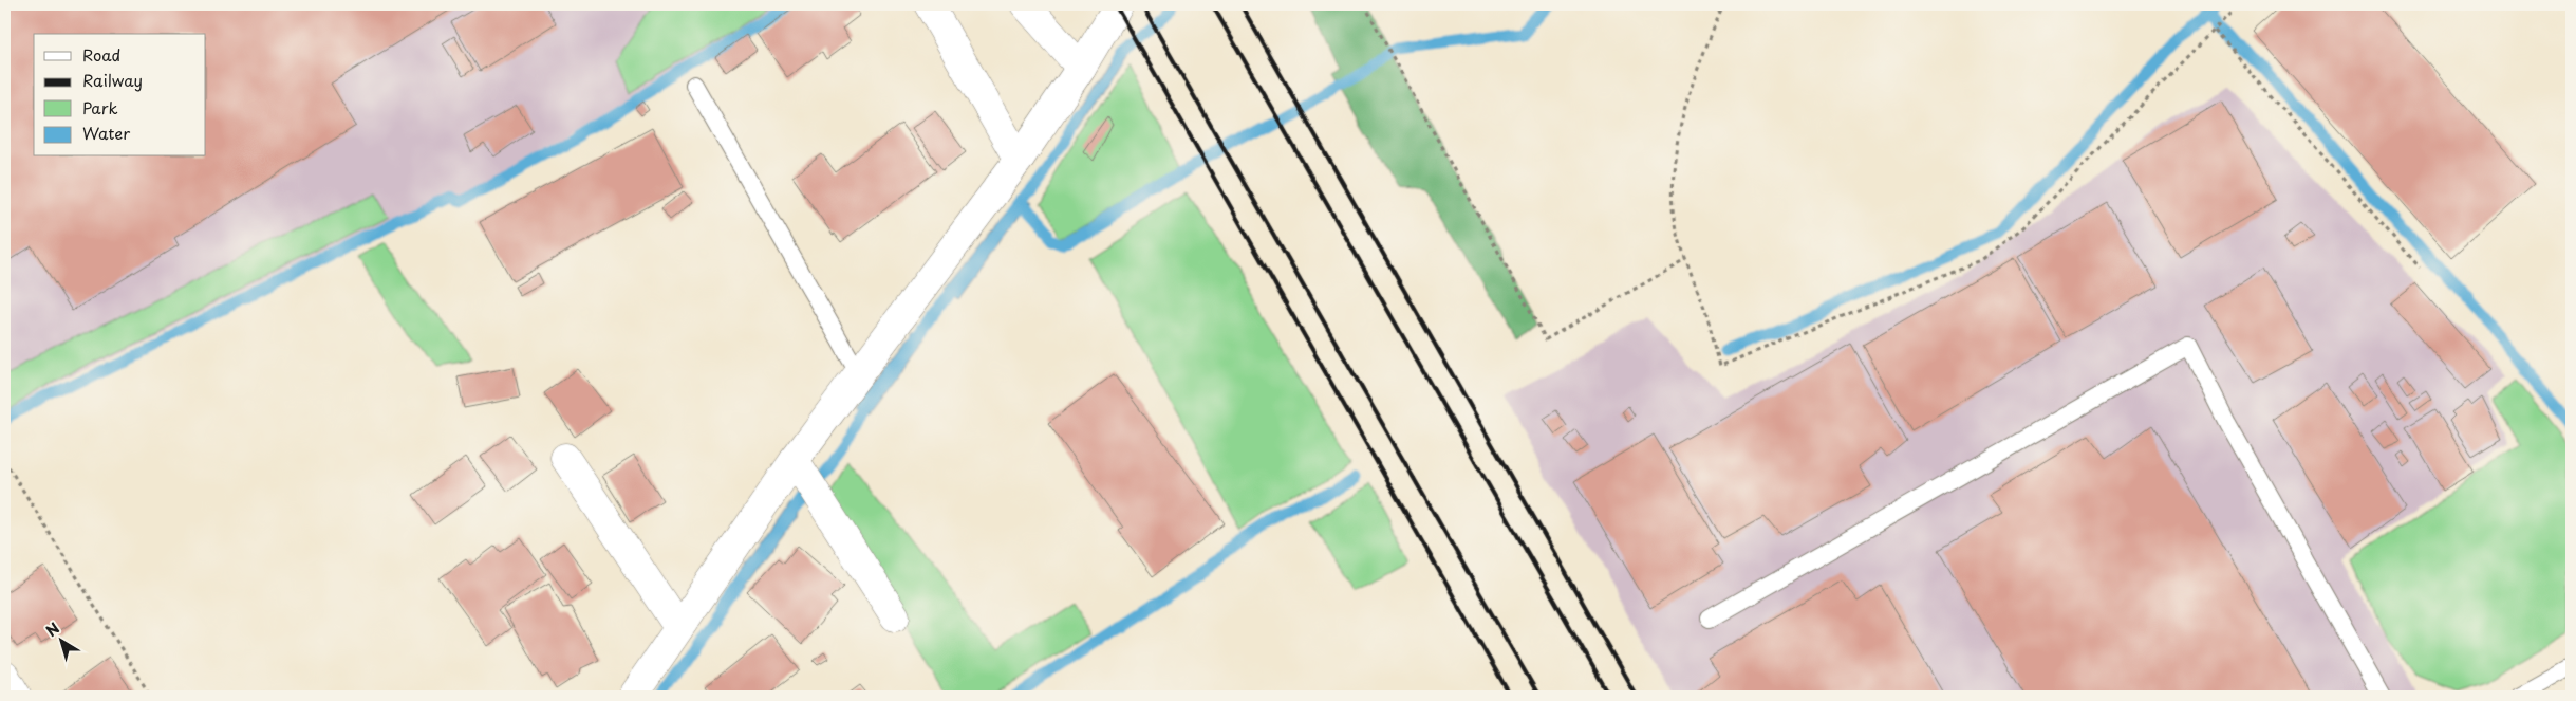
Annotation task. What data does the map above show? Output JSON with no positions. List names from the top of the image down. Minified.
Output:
{"legend":["Road","Railway","Park","Water"],"north":"top left"}
